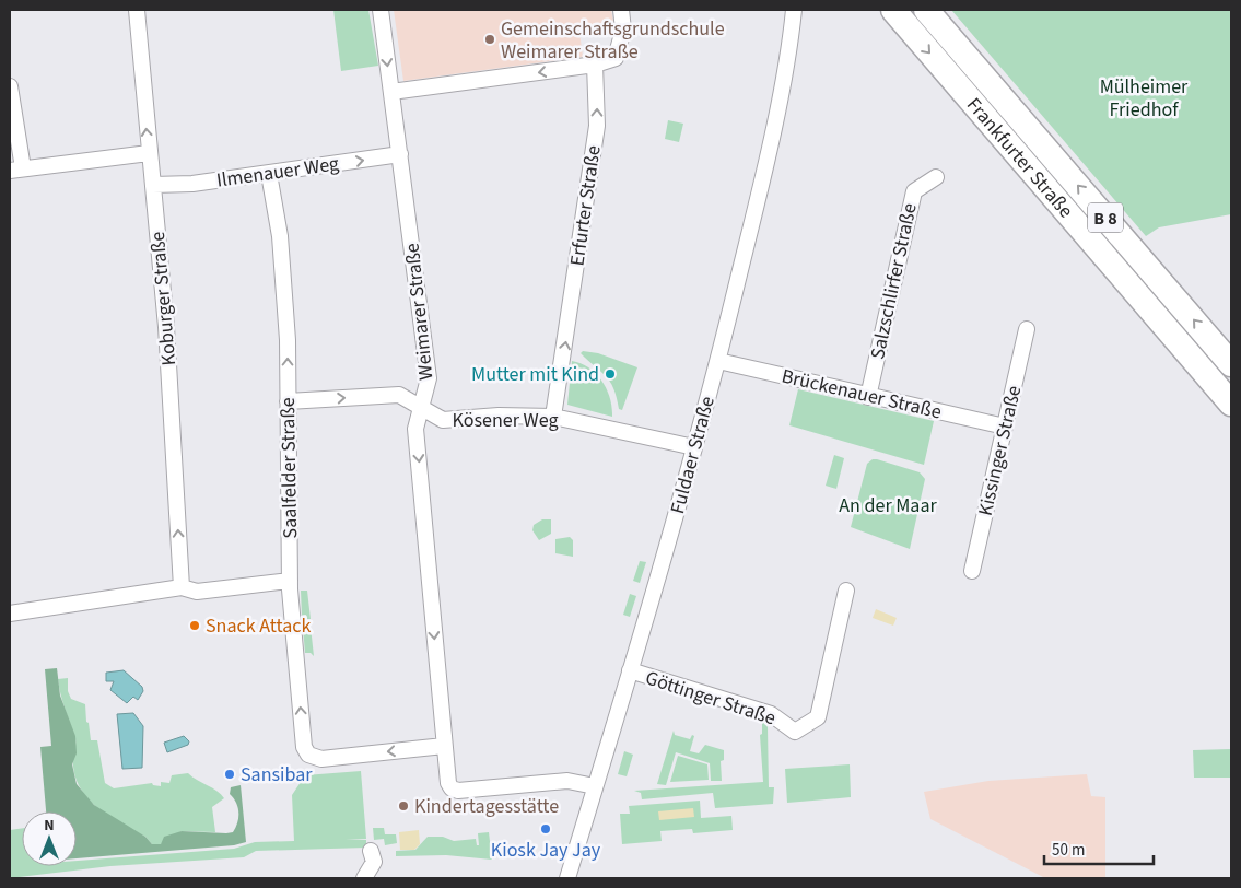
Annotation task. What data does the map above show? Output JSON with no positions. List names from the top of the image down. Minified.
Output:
{"streets":{"main road":["Frankfurter Straße","B 8"],"street":["Ilmenauer Weg","Erfurter Straße","Salzschlirfer Straße","Koburger Straße","Weimarer Straße","Brückenauer Straße","Kösener Weg","Kissinger Straße","Fuldaer Straße","Saalfelder Straße","Göttinger Straße"]},"crossings":[["Ilmenauer Weg","Koburger Straße"],["Ilmenauer Weg","Weimarer Straße"],["Ilmenauer Weg","Saalfelder Straße"],["Erfurter Straße","Kösener Weg"],["Salzschlirfer Straße","Brückenauer Straße"],["Weimarer Straße","Kösener Weg"],["Weimarer Straße","Fuldaer Straße"],["Weimarer Straße","Saalfelder Straße"],["Brückenauer Straße","Kissinger Straße"],["Brückenauer Straße","Fuldaer Straße"],["Kösener Weg","Fuldaer Straße"],["Kösener Weg","Saalfelder Straße"],["Fuldaer Straße","Göttinger Straße"]],"one_way":["Ilmenauer Weg","Erfurter Straße","Koburger Straße","Weimarer Straße"],"parks":["Mülheimer Friedhof","An der Maar"],"places":["Gemeinschaftsgrundschule Weimarer Straße","Mutter mit Kind","Snack Attack","Sansibar","Kindertagesstätte","Kiosk Jay Jay"],"scale_bar":"50 m","north":"top"}
